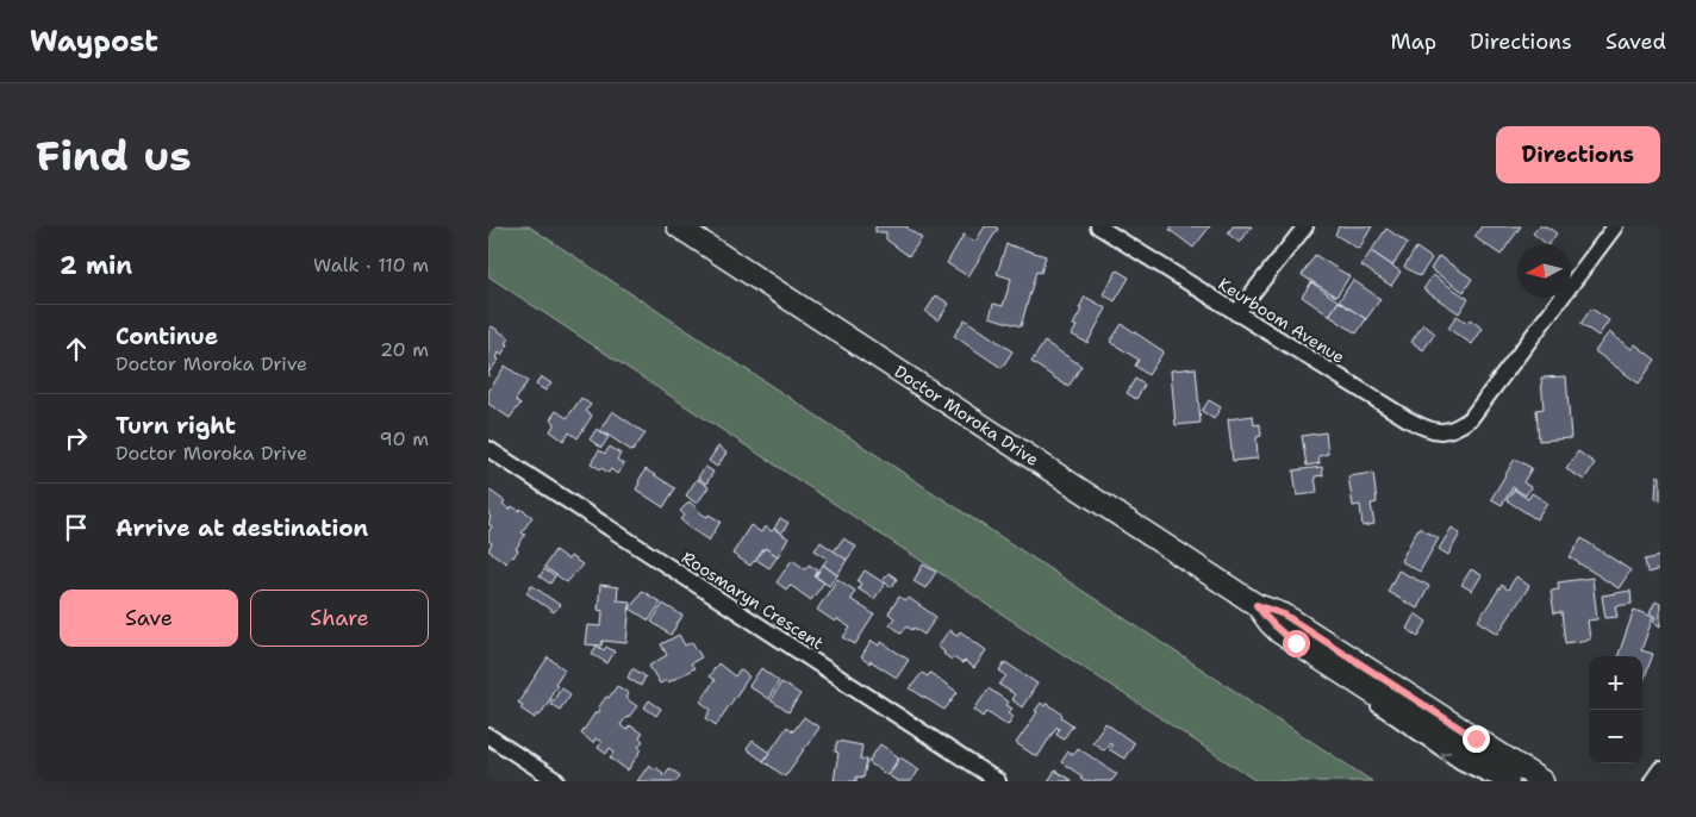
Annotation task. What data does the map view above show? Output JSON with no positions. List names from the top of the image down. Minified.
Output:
{"streets":{"main road":["Doctor Moroka Drive"],"street":["Keurboom Avenue","Roosmaryn Crescent"]},"north":"left","page":{"header":"Waypost","nav":["Map","Directions","Saved"],"buttons":["Directions",["Save","Share"]],"title":"Find us","heading":["2 min","Walk · 110 m"],"list":[["Continue","Doctor Moroka Drive","20 m"],["Turn right","Doctor Moroka Drive","90 m"],"Arrive at destination"],"map_buttons":["+","−"]}}
